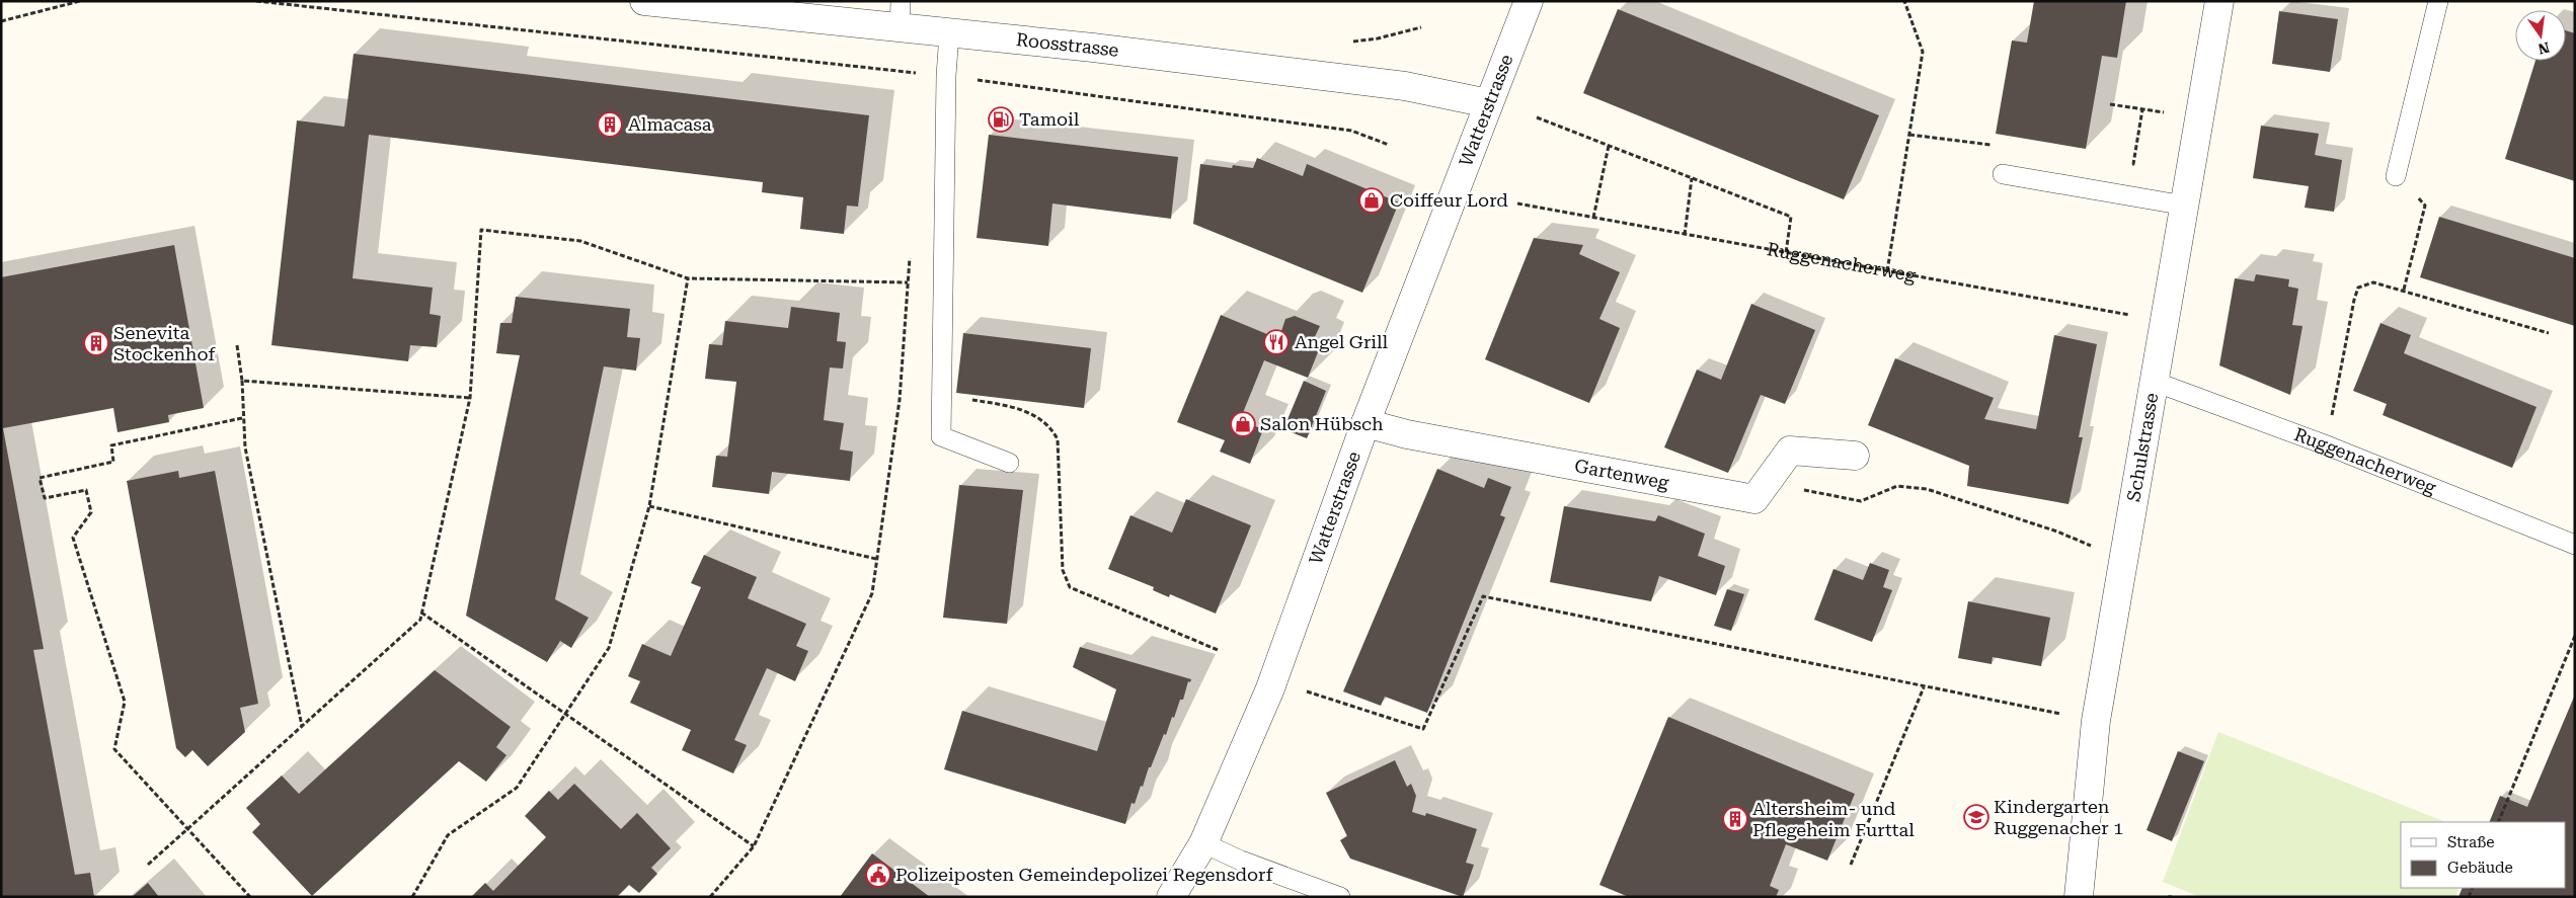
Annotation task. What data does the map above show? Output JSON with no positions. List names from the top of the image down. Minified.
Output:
{"streets":{"street":["Roosstrasse","Watterstrasse","Schulstrasse","Gartenweg"],"lane":["Ruggenacherweg"]},"crossings":[["Roosstrasse","Watterstrasse"],["Watterstrasse","Gartenweg"],["Ruggenacherweg","Schulstrasse"]],"places":{"fuel station":["Tamoil"],"building":["Almacasa","Senevita Stockenhof","Altersheim- und Pflegeheim Furttal"],"shop":["Coiffeur Lord","Salon Hübsch"],"restaurant":["Angel Grill"],"school or university":["Kindergarten Ruggenacher 1"],"public building":["Polizeiposten Gemeindepolizei Regensdorf"]},"legend":["Straße","Gebäude"],"north":"bottom"}
